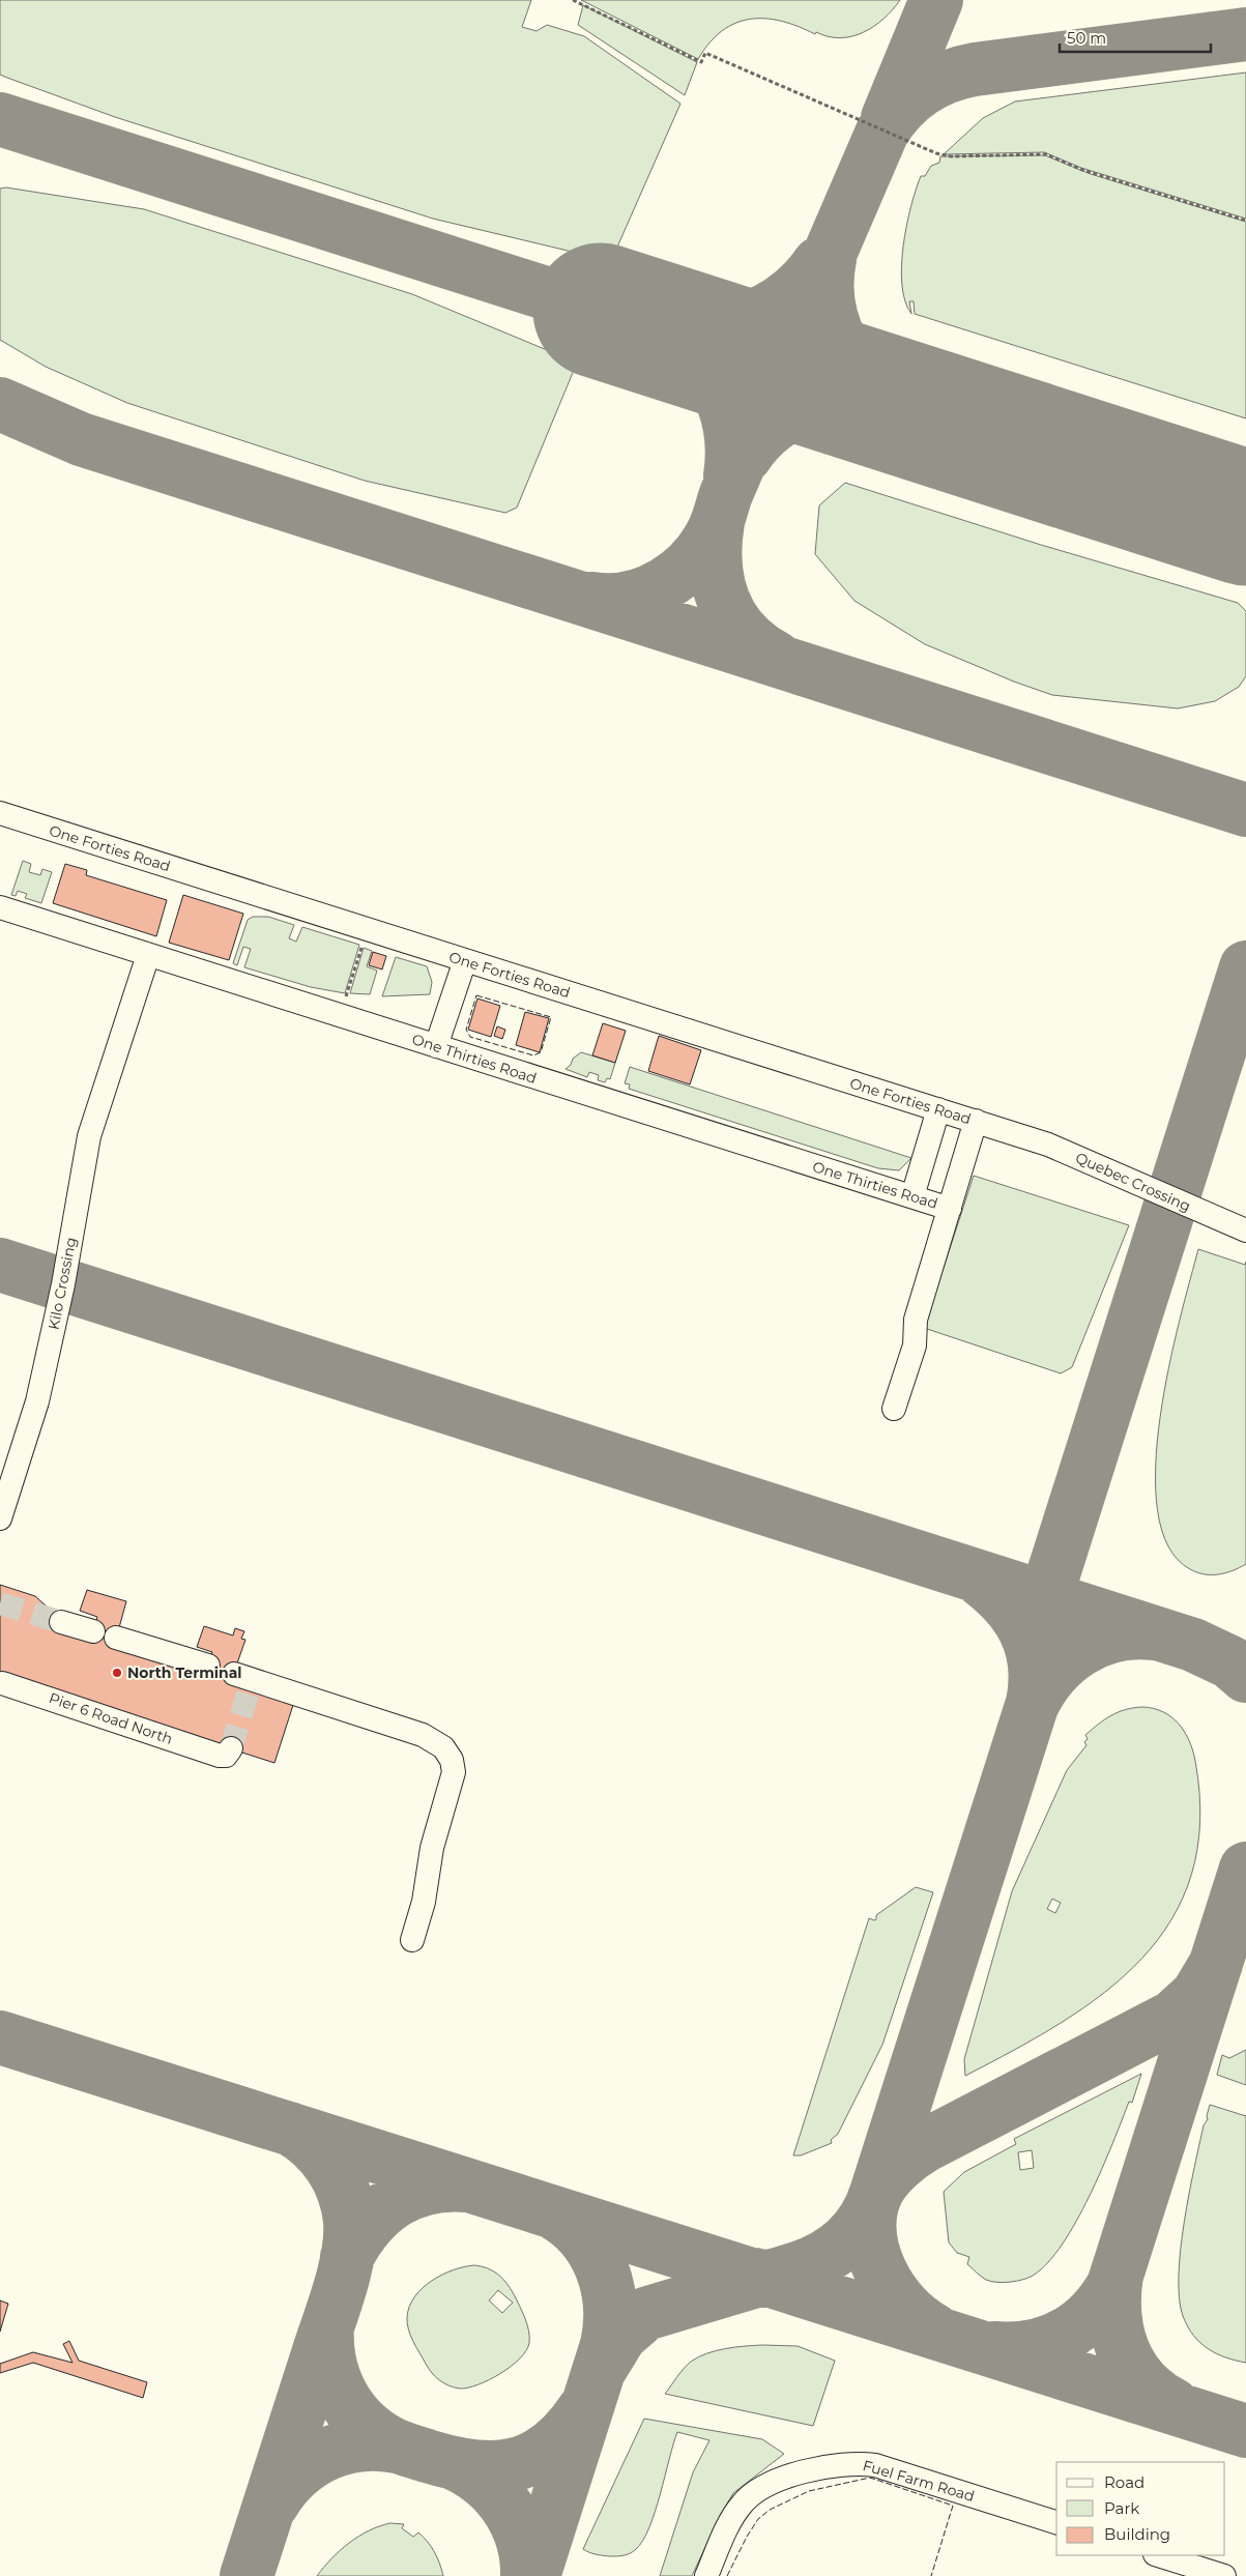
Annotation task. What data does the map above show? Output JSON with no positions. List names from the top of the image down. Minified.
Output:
{"streets":{"lane":["One Forties Road","One Thirties Road","Quebec Crossing","Kilo Crossing","Pier 6 Road North","Fuel Farm Road"]},"crossings":[["One Forties Road","Quebec Crossing"],["One Thirties Road","Kilo Crossing"]],"places":["North Terminal"],"legend":["Road","Park","Building"],"scale_bar":"50 m"}
